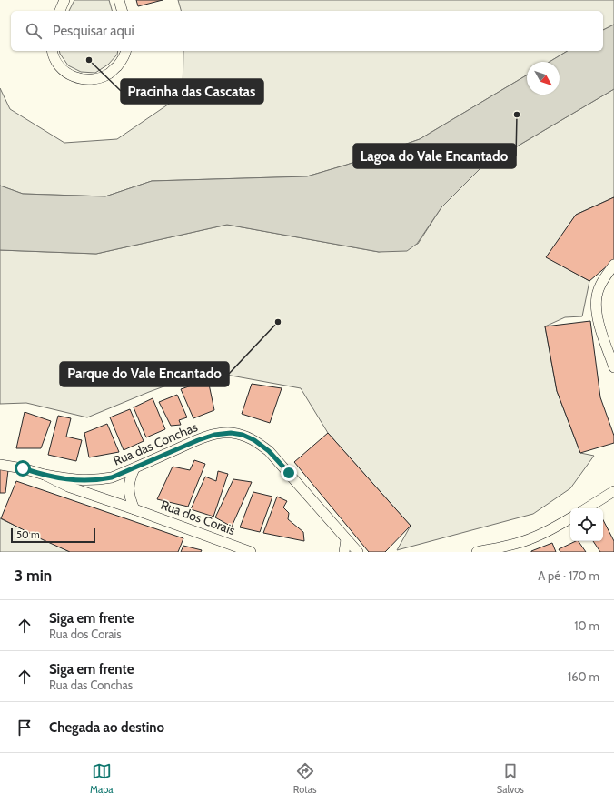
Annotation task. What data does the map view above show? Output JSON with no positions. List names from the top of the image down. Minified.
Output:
{"streets":{"street":["Rua das Conchas","Rua dos Corais"]},"crossings":[["Rua das Conchas","Rua dos Corais"]],"places":["Pracinha das Cascatas","Lagoa do Vale Encantado","Parque do Vale Encantado"],"scale_bar":"50 m","north":"bottom right","page":{"search":"Pesquisar aqui","scale":"50 m","heading":["3 min","A pé · 170 m"],"list":[["Siga em frente","Rua dos Corais","10 m"],["Siga em frente","Rua das Conchas","160 m"],"Chegada ao destino"],"nav":["Mapa","Rotas","Salvos"]}}
